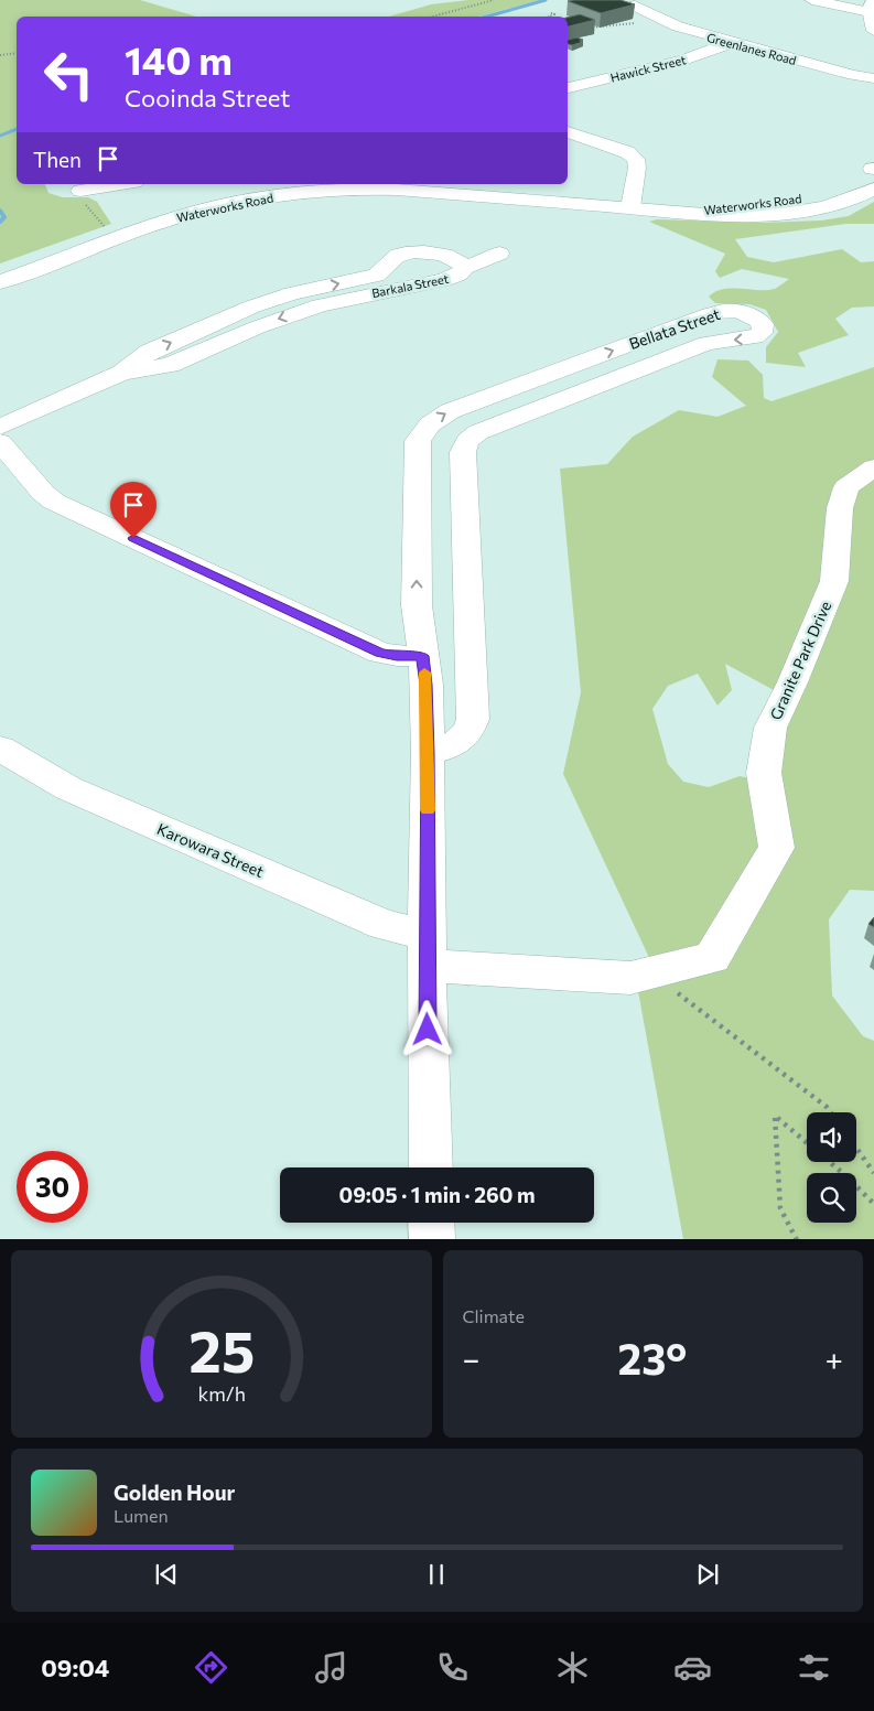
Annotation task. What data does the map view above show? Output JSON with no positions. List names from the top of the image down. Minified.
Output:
{"streets":{"street":["Greenlanes Road","Hawick Street","Waterworks Road","Barkala Street","Bellata Street","Granite Park Drive","Karowara Street"]},"crossings":[["Greenlanes Road","Hawick Street"],["Bellata Street","Granite Park Drive"],["Bellata Street","Karowara Street"]],"page":{"turn":["140 m","Cooinda Street"],"then":"Then","limit":"30","trip":"09:05 · 1 min · 260 m","tile":"Climate","heat":["−","23°","+"],"song":["Golden Hour","Lumen"],"tabs":"09:04","gauge":["25","km/h"]}}
